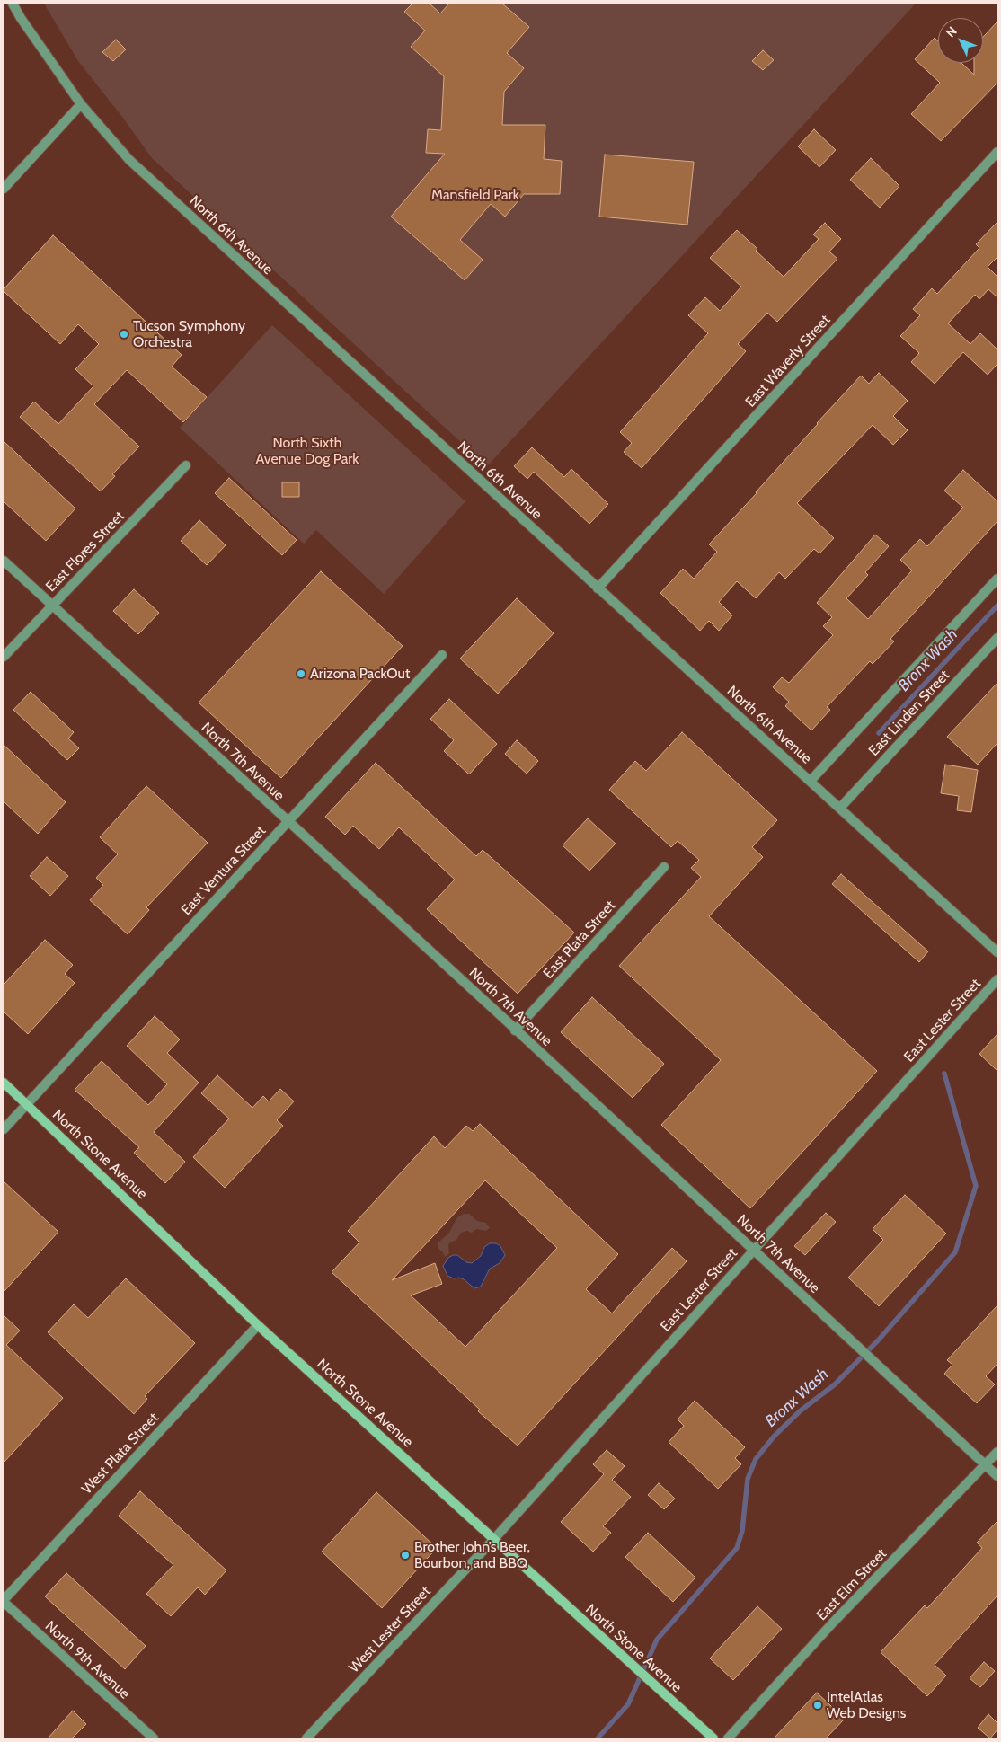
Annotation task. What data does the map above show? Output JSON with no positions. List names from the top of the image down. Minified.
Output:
{"streets":{"main road":["North Stone Avenue"],"street":["North 6th Avenue","East Waverly Street","East Flores Street","East Linden Street","North 7th Avenue","East Ventura Street","East Plata Street","East Lester Street","West Plata Street","East Elm Street","West Lester Street","North 9th Avenue"]},"crossings":[["North 6th Avenue","East Waverly Street"],["North 6th Avenue","East Linden Street"],["East Flores Street","North 7th Avenue"],["North 7th Avenue","East Ventura Street"],["North 7th Avenue","East Plata Street"],["North 7th Avenue","East Lester Street"],["North 7th Avenue","East Elm Street"],["East Ventura Street","North Stone Avenue"],["East Lester Street","North Stone Avenue"],["East Lester Street","West Lester Street"],["North Stone Avenue","West Plata Street"],["North Stone Avenue","West Lester Street"],["West Plata Street","North 9th Avenue"]],"water":["Bronx Wash"],"parks":["Mansfield Park","North Sixth Avenue Dog Park"],"places":["Tucson Symphony Orchestra","Arizona PackOut","Brother John’s Beer, Bourbon, and BBQ","IntelAtlas Web Designs"],"north":"top left"}
